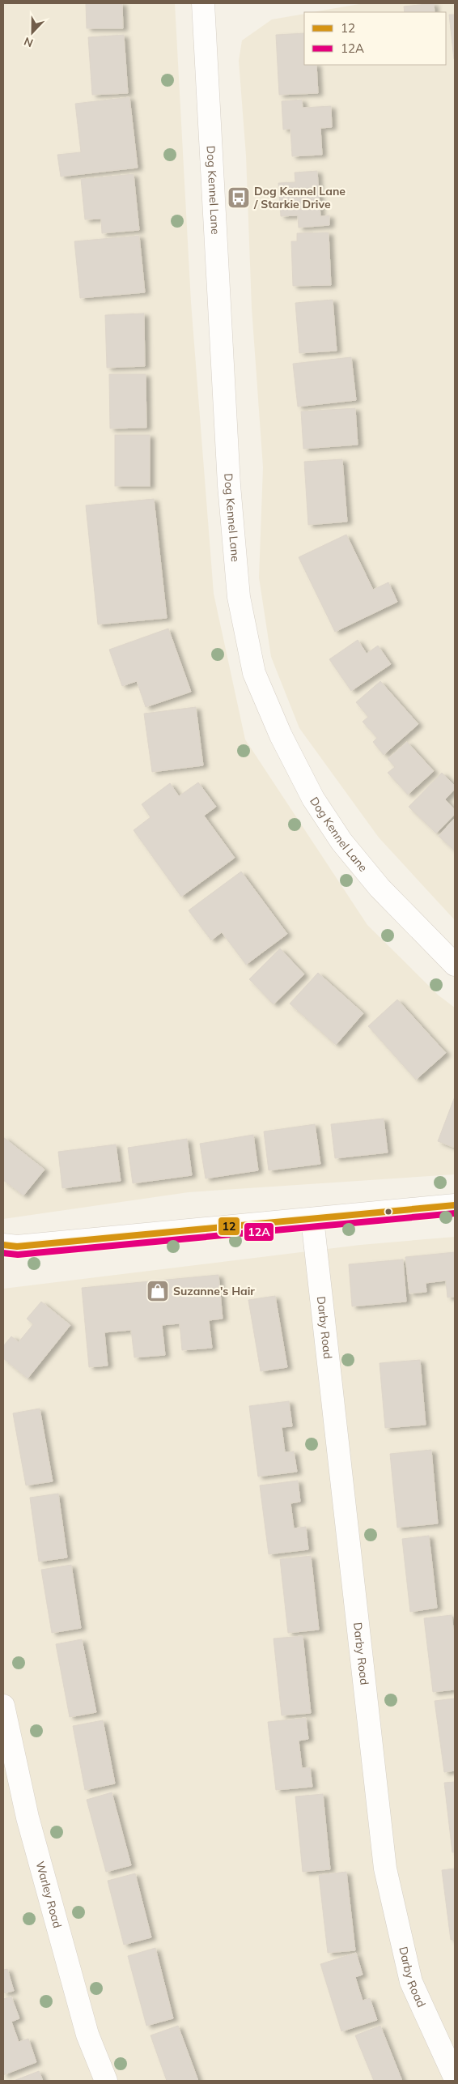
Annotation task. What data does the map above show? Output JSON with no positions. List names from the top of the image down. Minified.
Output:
{"streets":{"street":["Dog Kennel Lane","Darby Road","Warley Road"]},"places":{"bus stop":["Dog Kennel Lane / Starkie Drive"],"shop":["Suzanne's Hair"]},"lines":["transit line 12","transit line 12A"],"legend":["12","12A"],"north":"bottom"}
